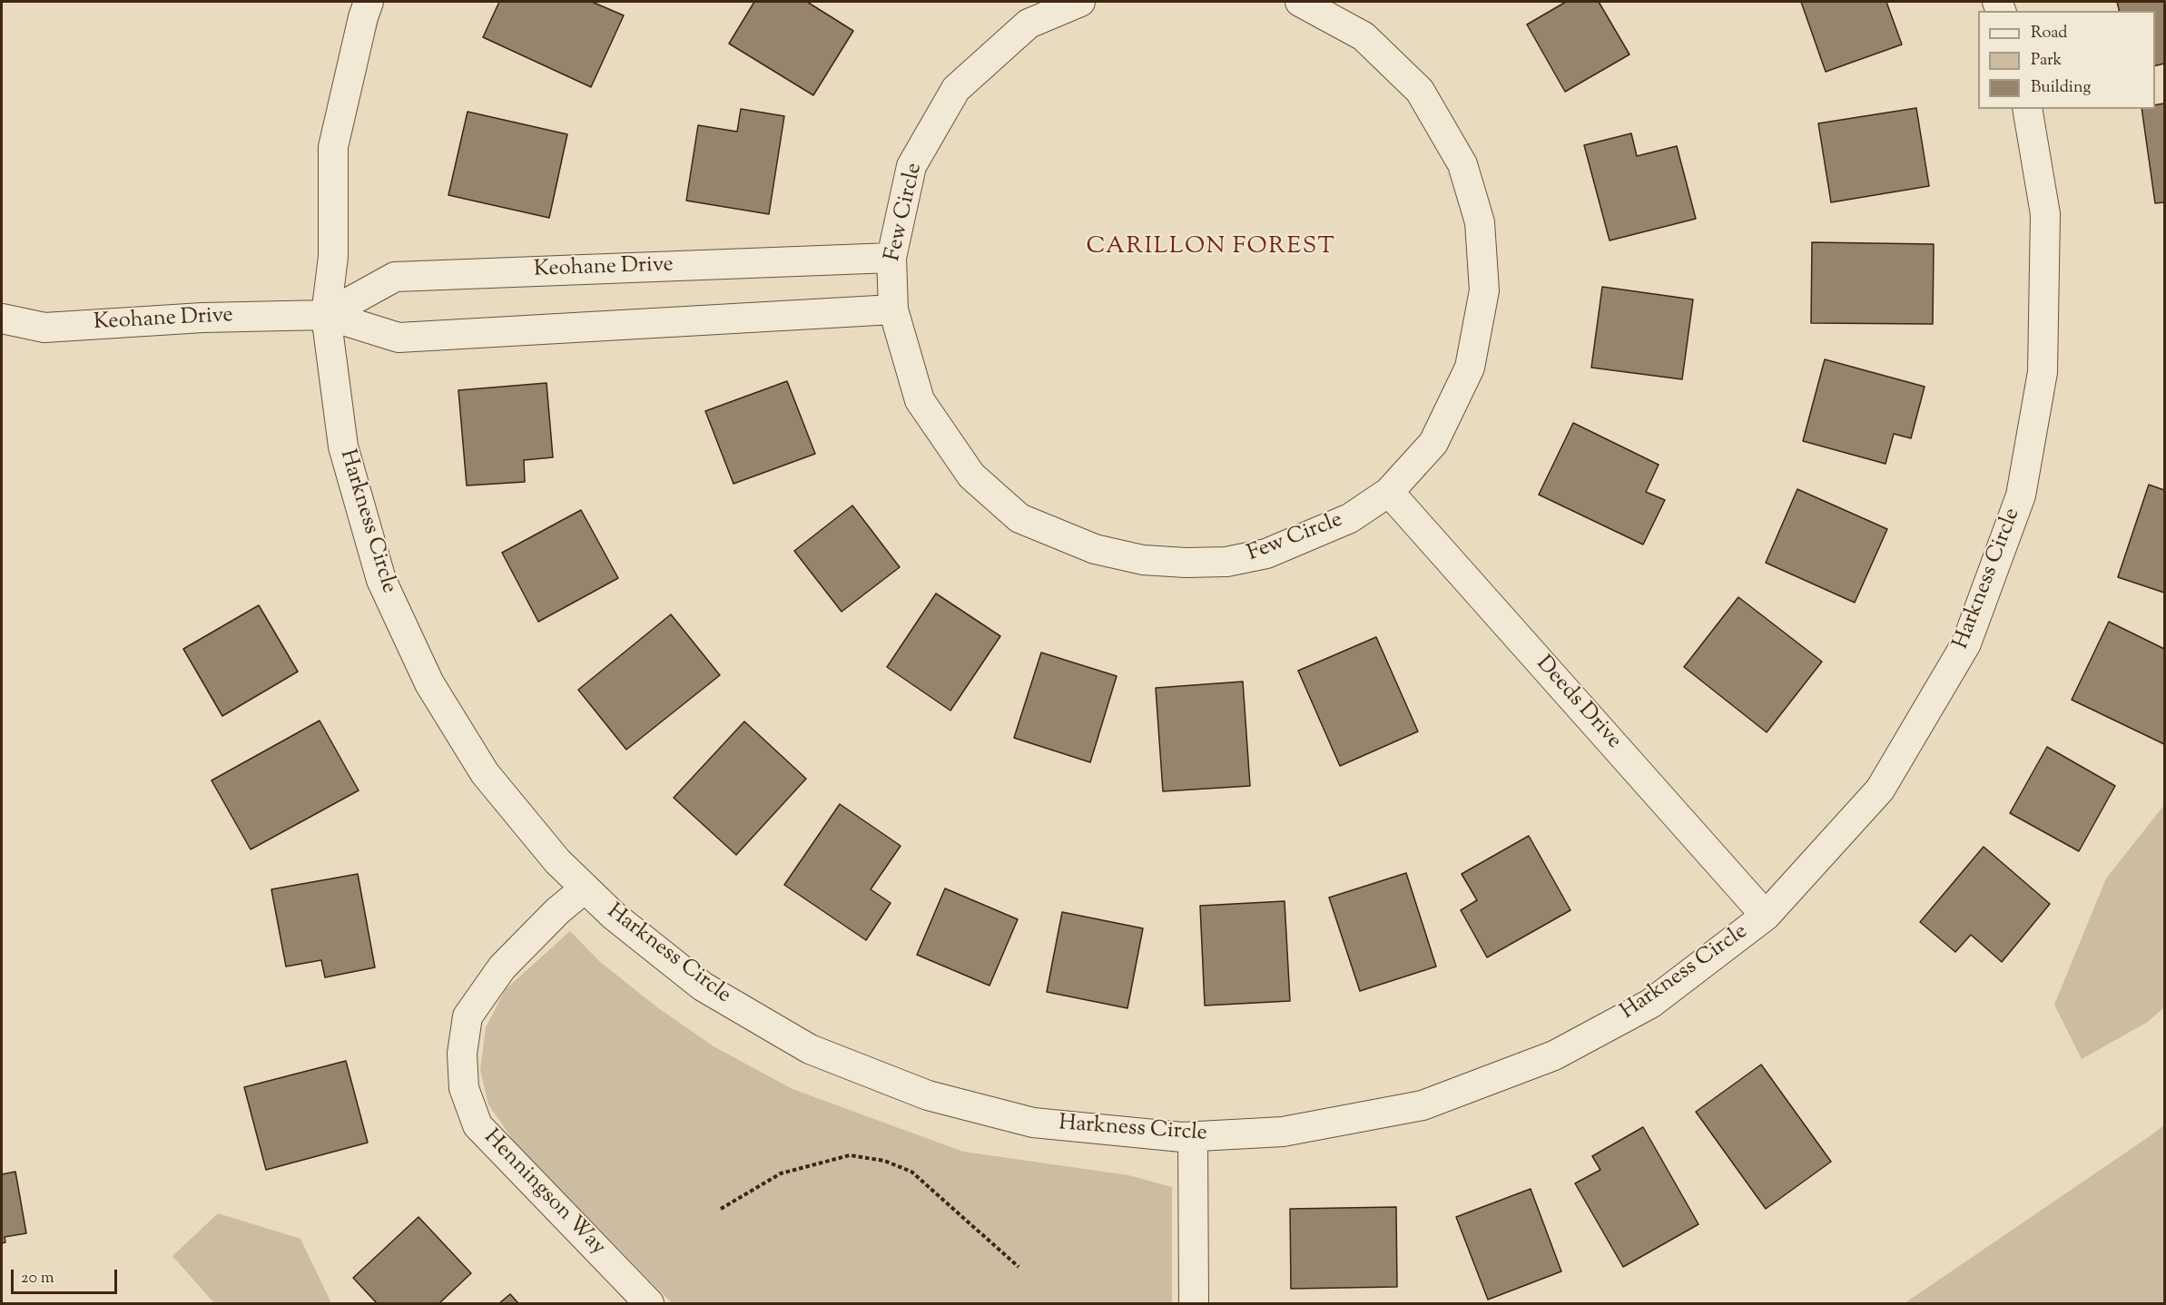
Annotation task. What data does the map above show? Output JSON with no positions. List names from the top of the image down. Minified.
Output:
{"streets":{"street":["Few Circle","Keohane Drive","Harkness Circle","Deeds Drive","Henningson Way"]},"crossings":[["Few Circle","Keohane Drive"],["Few Circle","Deeds Drive"],["Keohane Drive","Harkness Circle"],["Harkness Circle","Deeds Drive"],["Harkness Circle","Henningson Way"]],"districts":["CARILLON FOREST"],"legend":["Road","Park","Building"],"scale_bar":"20 m"}
